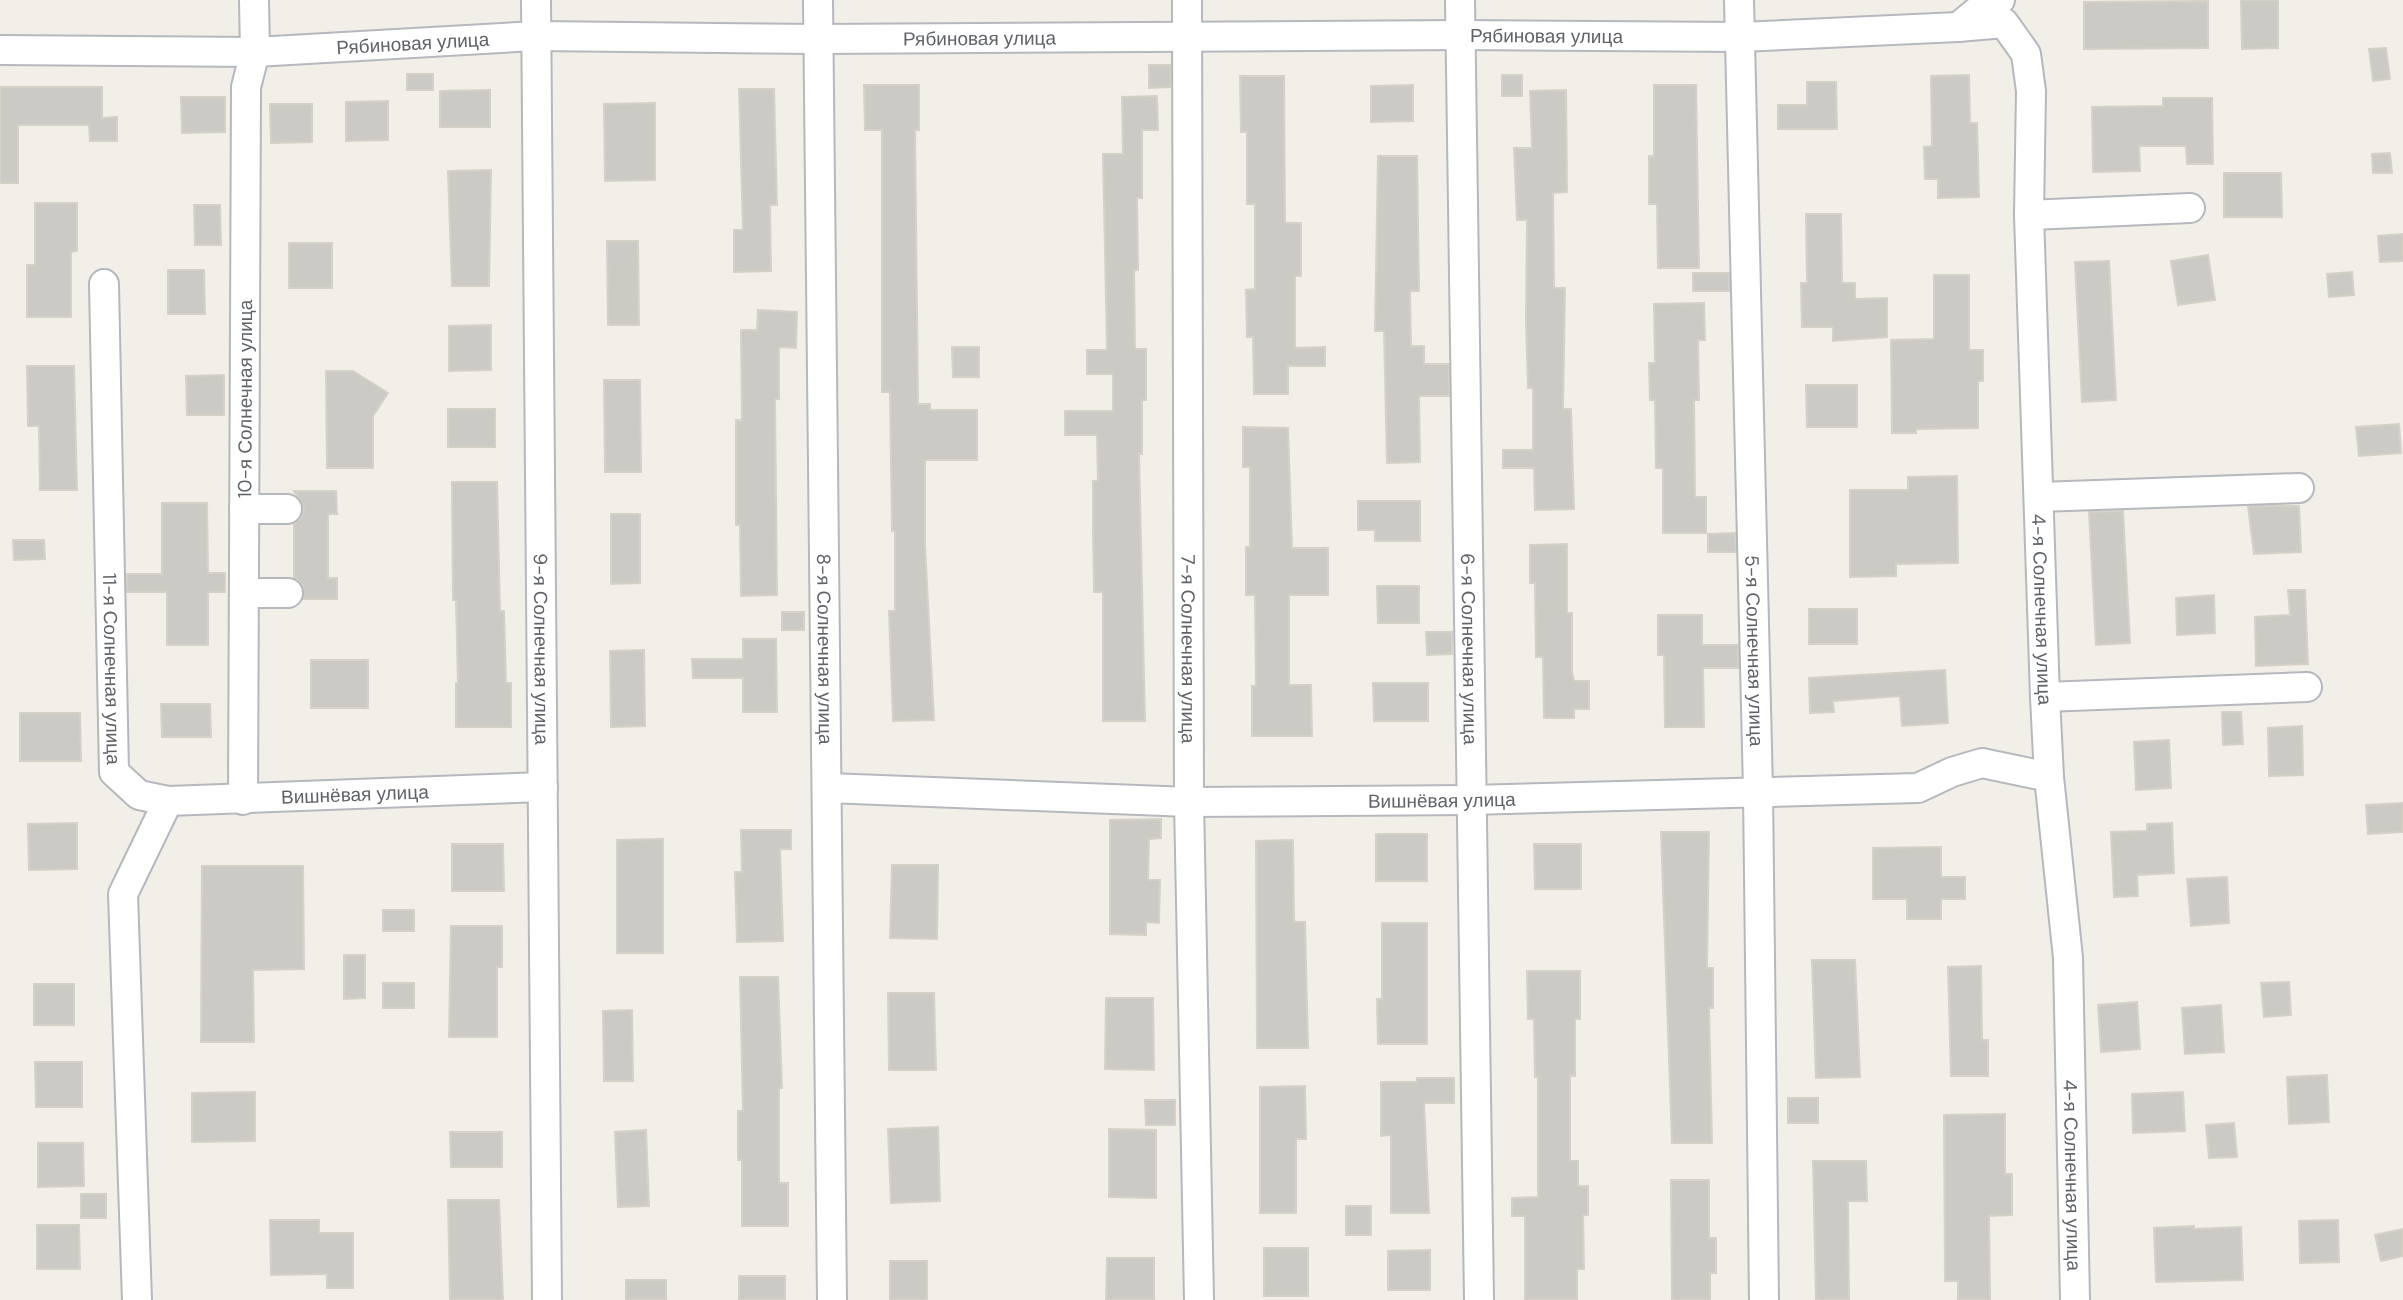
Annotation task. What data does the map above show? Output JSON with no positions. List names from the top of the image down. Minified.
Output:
{"streets":{"street":["Рябиновая улица","10-я Солнечная улица","4-я Солнечная улица","9-я Солнечная улица","8-я Солнечная улица","7-я Солнечная улица","6-я Солнечная улица","5-я Солнечная улица","11-я Солнечная улица","Вишнёвая улица"]},"crossings":[["Рябиновая улица","10-я Солнечная улица"],["Рябиновая улица","4-я Солнечная улица"],["Рябиновая улица","9-я Солнечная улица"],["Рябиновая улица","8-я Солнечная улица"],["Рябиновая улица","7-я Солнечная улица"],["Рябиновая улица","6-я Солнечная улица"],["Рябиновая улица","5-я Солнечная улица"],["10-я Солнечная улица","Вишнёвая улица"],["4-я Солнечная улица","Вишнёвая улица"],["9-я Солнечная улица","Вишнёвая улица"],["8-я Солнечная улица","Вишнёвая улица"],["7-я Солнечная улица","Вишнёвая улица"],["6-я Солнечная улица","Вишнёвая улица"],["5-я Солнечная улица","Вишнёвая улица"],["11-я Солнечная улица","Вишнёвая улица"]]}
